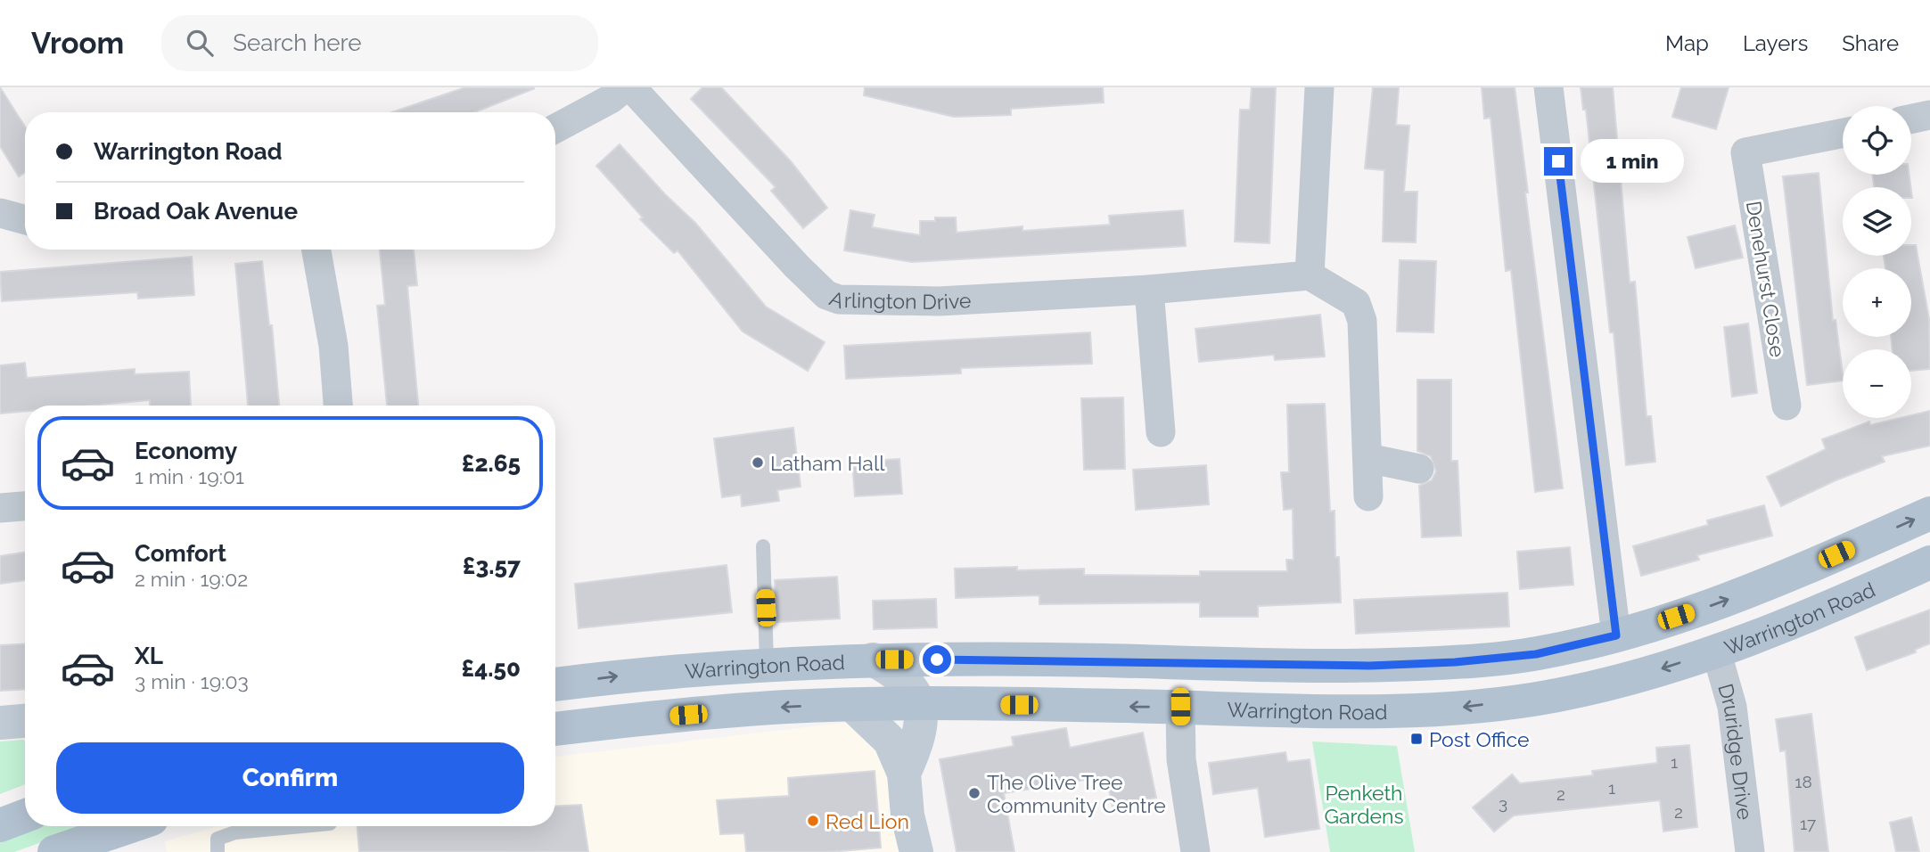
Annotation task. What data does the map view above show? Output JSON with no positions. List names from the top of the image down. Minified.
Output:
{"streets":{"main road":["Warrington Road"],"street":["Denehurst Close","Arlington Drive","Druridge Drive"]},"crossings":[["Warrington Road","Druridge Drive"]],"parks":["Penketh Gardens"],"places":{"other":["Latham Hall","The Olive Tree Community Centre","Red Lion"],"transit":["Post Office"]},"house_numbers":["1","18","1","2","3","2","17"],"page":{"header":"Vroom","search":"Search here","nav":["Map","Layers","Share"],"map_buttons":["+","−"],"banner":["Warrington Road","Broad Oak Avenue"],"bubble":"1 min","list":[{"name":"Economy","note":"1 min · 19:01","value":"£2.65"},{"name":"Comfort","note":"2 min · 19:02","value":"£3.57"},{"name":"XL","note":"3 min · 19:03","value":"£4.50"}],"buttons":"Confirm"}}
